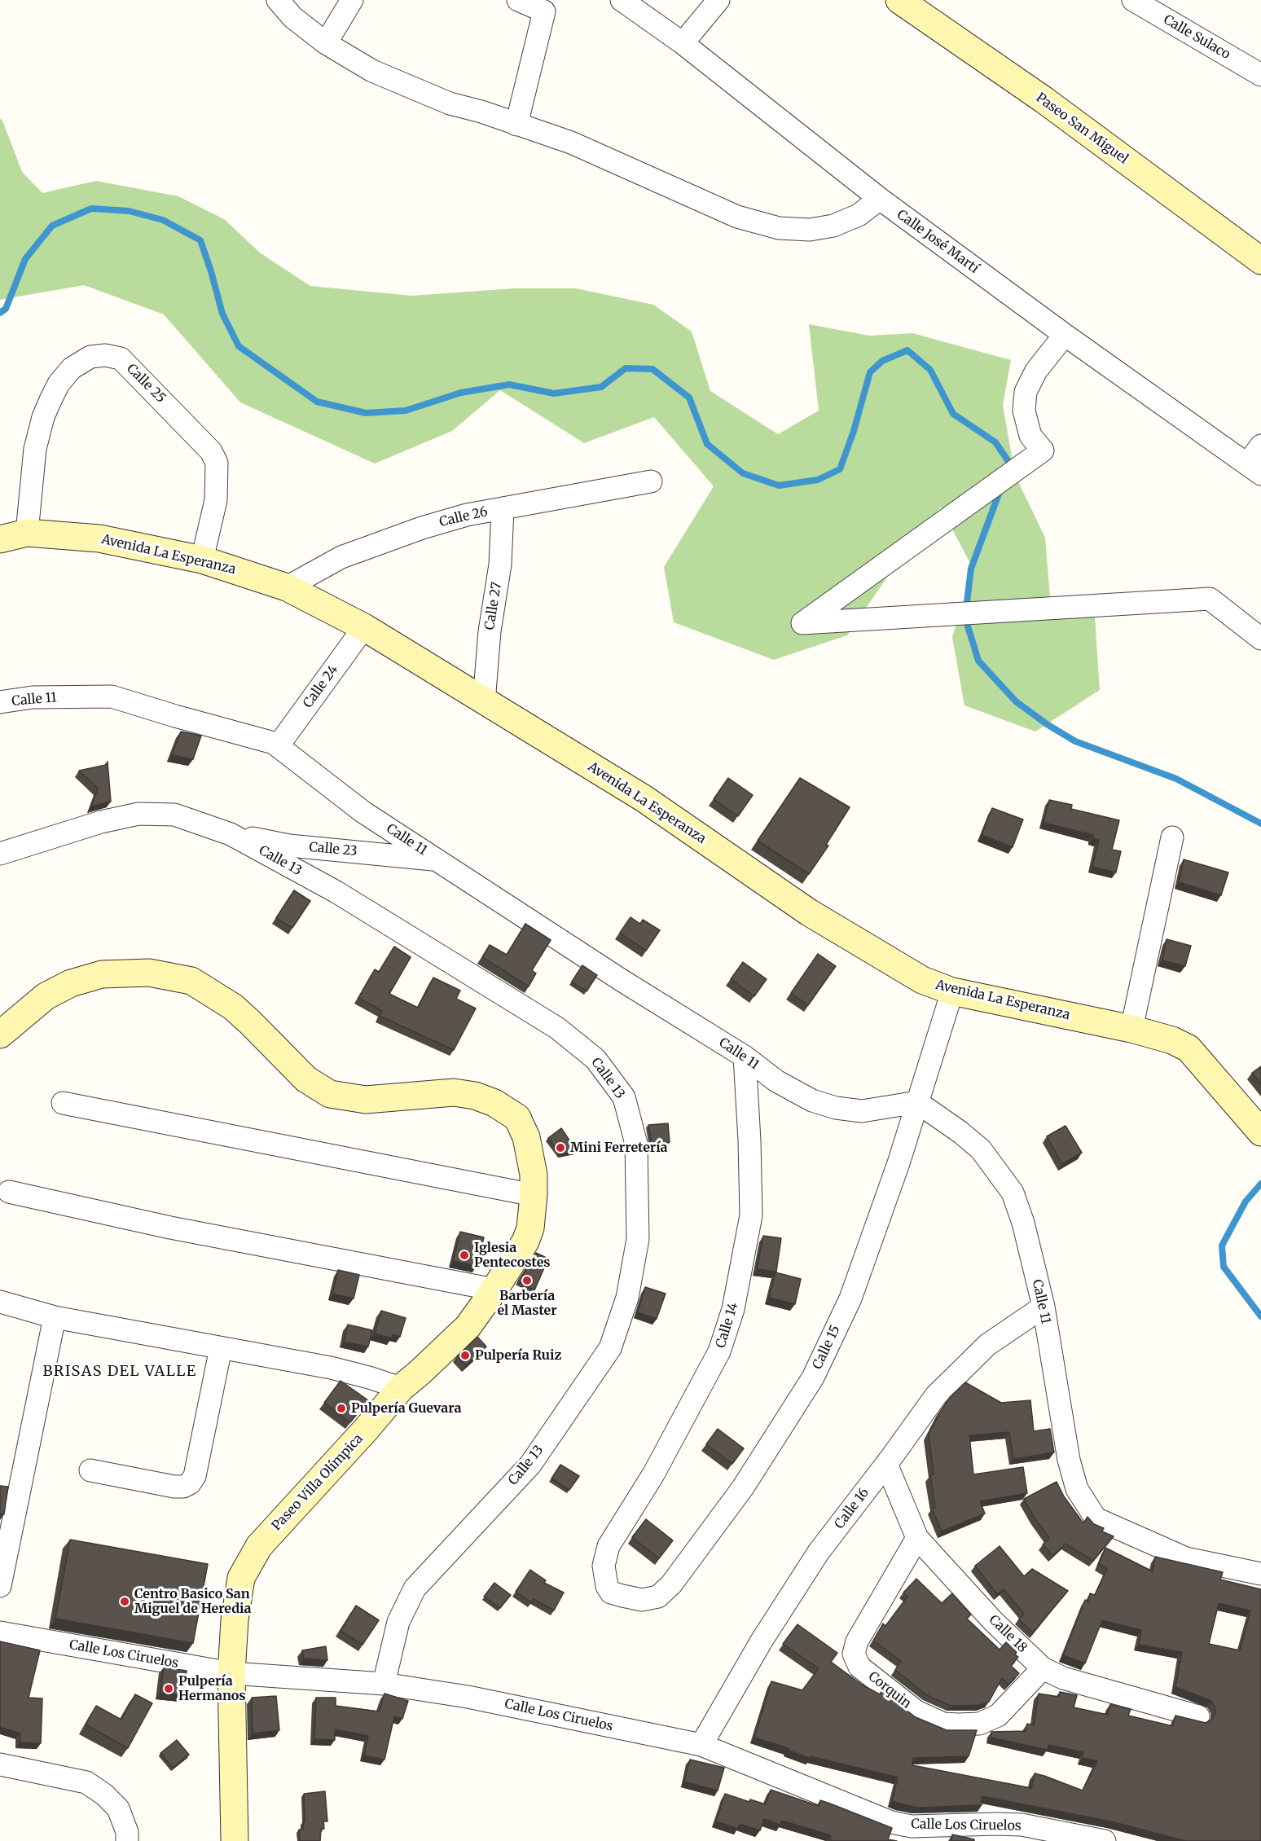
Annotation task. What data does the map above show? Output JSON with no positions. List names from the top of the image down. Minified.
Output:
{"streets":{"street":["Calle Sulaco","Paseo San Miguel","Calle José Martí","Calle 25","Calle 26","Avenida La Esperanza","Calle 27","Calle 24","Calle 11","Calle 23","Calle 13","Calle 14","Calle 15","Paseo Villa Olímpica","Calle 16","Calle 18","Calle Los Ciruelos","Corquin"]},"crossings":[["Calle 25","Avenida La Esperanza"],["Calle 26","Avenida La Esperanza"],["Calle 26","Calle 27"],["Avenida La Esperanza","Calle 27"],["Avenida La Esperanza","Calle 24"],["Avenida La Esperanza","Calle 15"],["Calle 24","Calle 11"],["Calle 11","Calle 23"],["Calle 11","Calle 14"],["Calle 11","Calle 15"],["Calle 11","Calle 16"],["Calle 23","Calle 13"],["Calle 13","Calle Los Ciruelos"],["Calle 14","Calle 15"],["Paseo Villa Olímpica","Calle Los Ciruelos"],["Calle 16","Calle 18"],["Calle 16","Calle Los Ciruelos"],["Calle 18","Corquin"]],"districts":["BRISAS DEL VALLE"],"places":["Mini Ferretería","Iglesia Pentecostes","Barbería el Master","Pulpería Ruiz","Pulpería Guevara","Centro Basico San Miguel de Heredia","Pulpería Hermanos"]}
